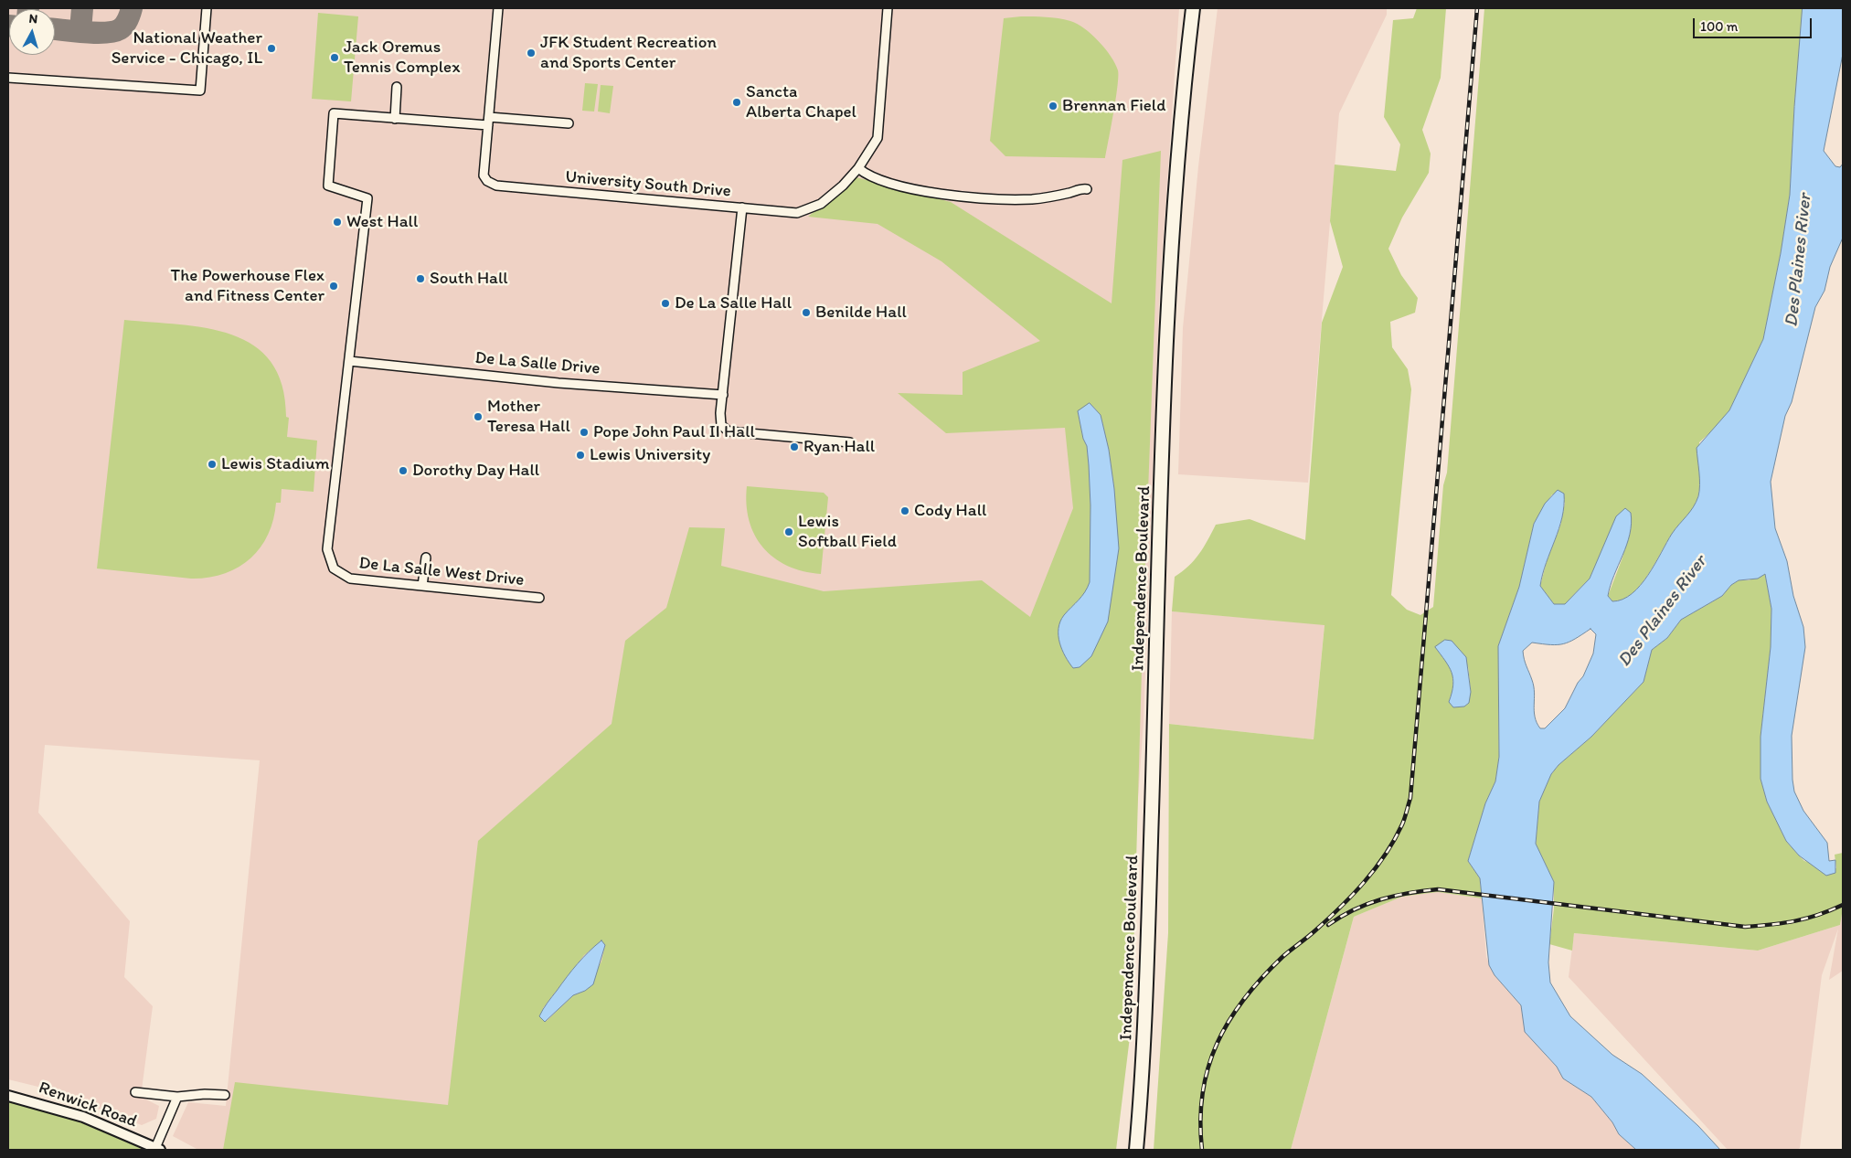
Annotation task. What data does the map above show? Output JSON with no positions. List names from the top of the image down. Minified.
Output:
{"streets":{"main road":["Independence Boulevard"],"street":["University South Drive","De La Salle Drive","De La Salle West Drive","Renwick Road"]},"crossings":[["De La Salle Drive","De La Salle West Drive"]],"water":["Des Plaines River"],"places":["National Weather Service - Chicago, IL","JFK Student Recreation and Sports Center","Jack Oremus Tennis Complex","Sancta Alberta Chapel","Brennan Field","West Hall","South Hall","The Powerhouse Flex and Fitness Center","De La Salle Hall","Benilde Hall","Mother Teresa Hall","Pope John Paul II Hall","Ryan Hall","Lewis University","Lewis Stadium","Dorothy Day Hall","Cody Hall","Lewis Softball Field"],"scale_bar":"100 m","north":"top"}
